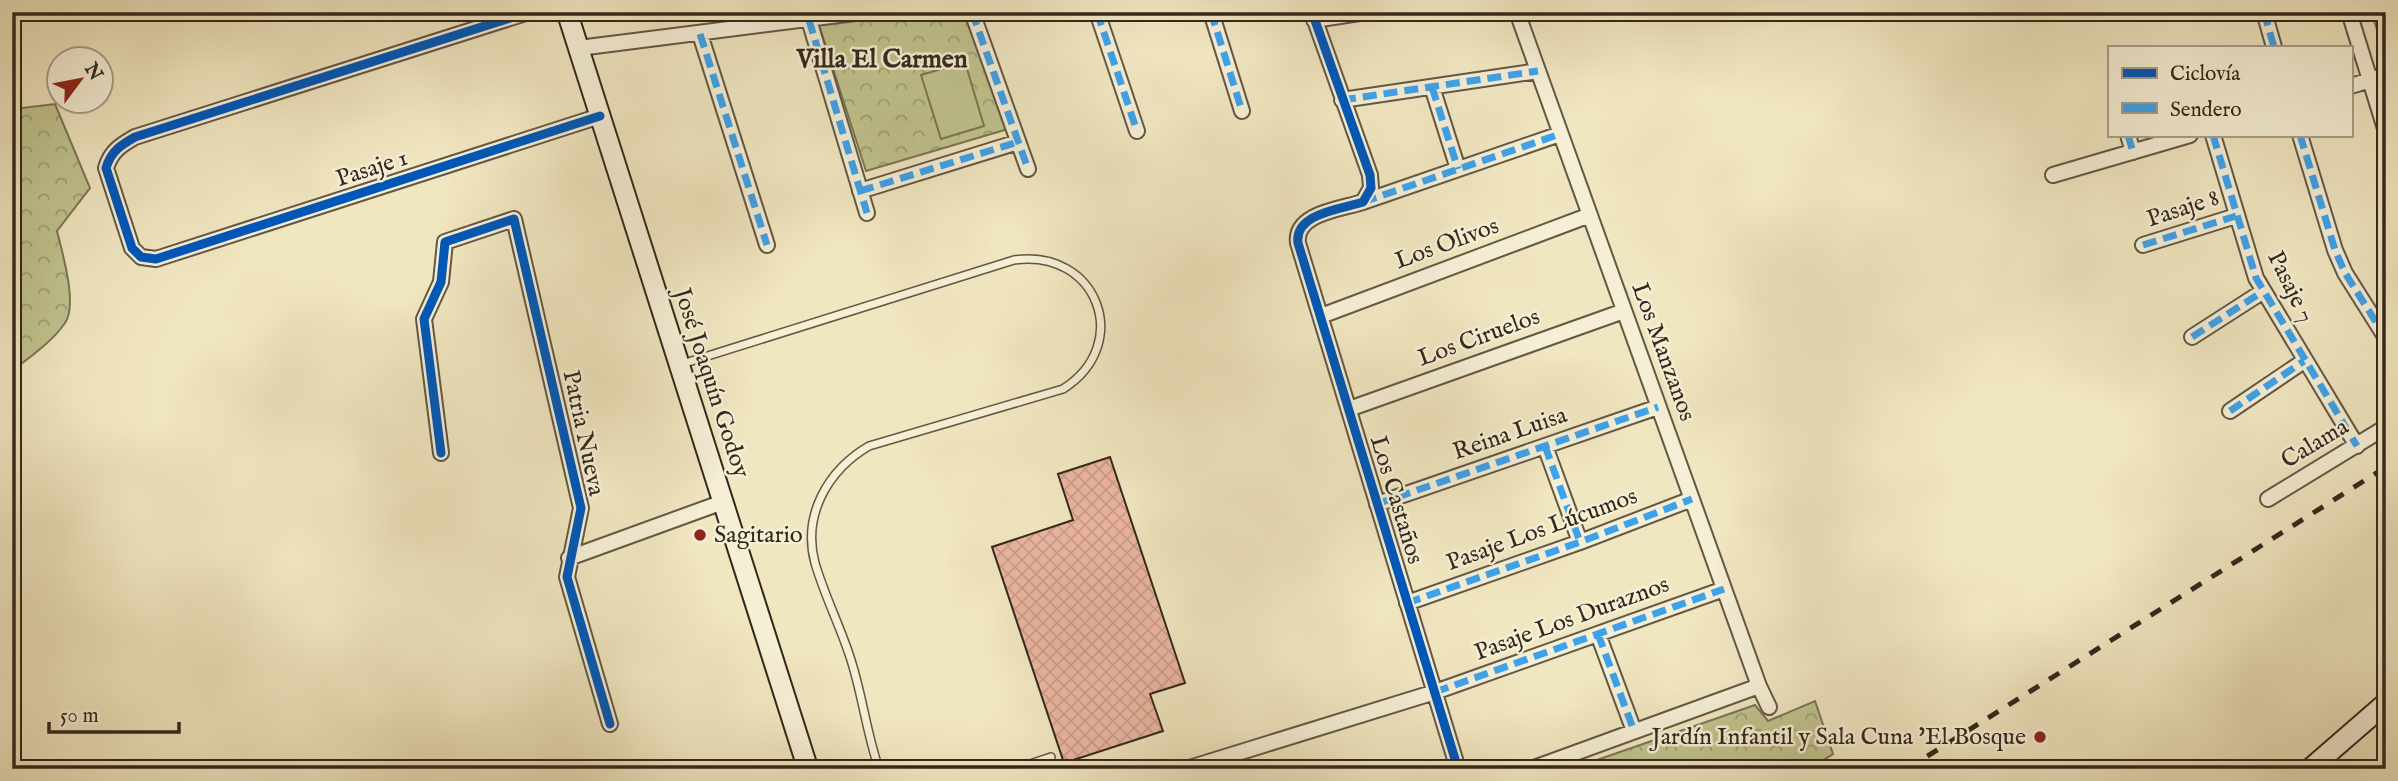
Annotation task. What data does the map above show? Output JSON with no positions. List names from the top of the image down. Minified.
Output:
{"streets":{"street":["Pasaje 1","Pasaje 8","Los Olivos","Pasaje 7","Los Ciruelos","Los Manzanos","José Joaquín Godoy","Patria Nueva","Reina Luisa","Calama","Los Castaños","Pasaje Los Lúcumos","Pasaje Los Duraznos"]},"crossings":[["Pasaje 1","José Joaquín Godoy"],["Pasaje 8","Pasaje 7"],["Los Olivos","Los Manzanos"],["Los Olivos","Los Castaños"],["Pasaje 7","Calama"],["Los Ciruelos","Los Manzanos"],["Los Ciruelos","Los Castaños"],["Los Manzanos","Reina Luisa"],["Los Manzanos","Pasaje Los Lúcumos"],["Los Manzanos","Pasaje Los Duraznos"],["Reina Luisa","Los Castaños"],["Los Castaños","Pasaje Los Lúcumos"],["Los Castaños","Pasaje Los Duraznos"]],"districts":["Villa El Carmen"],"places":["Sagitario","Jardín Infantil y Sala Cuna 'El Bosque"],"legend":["Ciclovía","Sendero"],"scale_bar":"50 m","north":"top right"}
